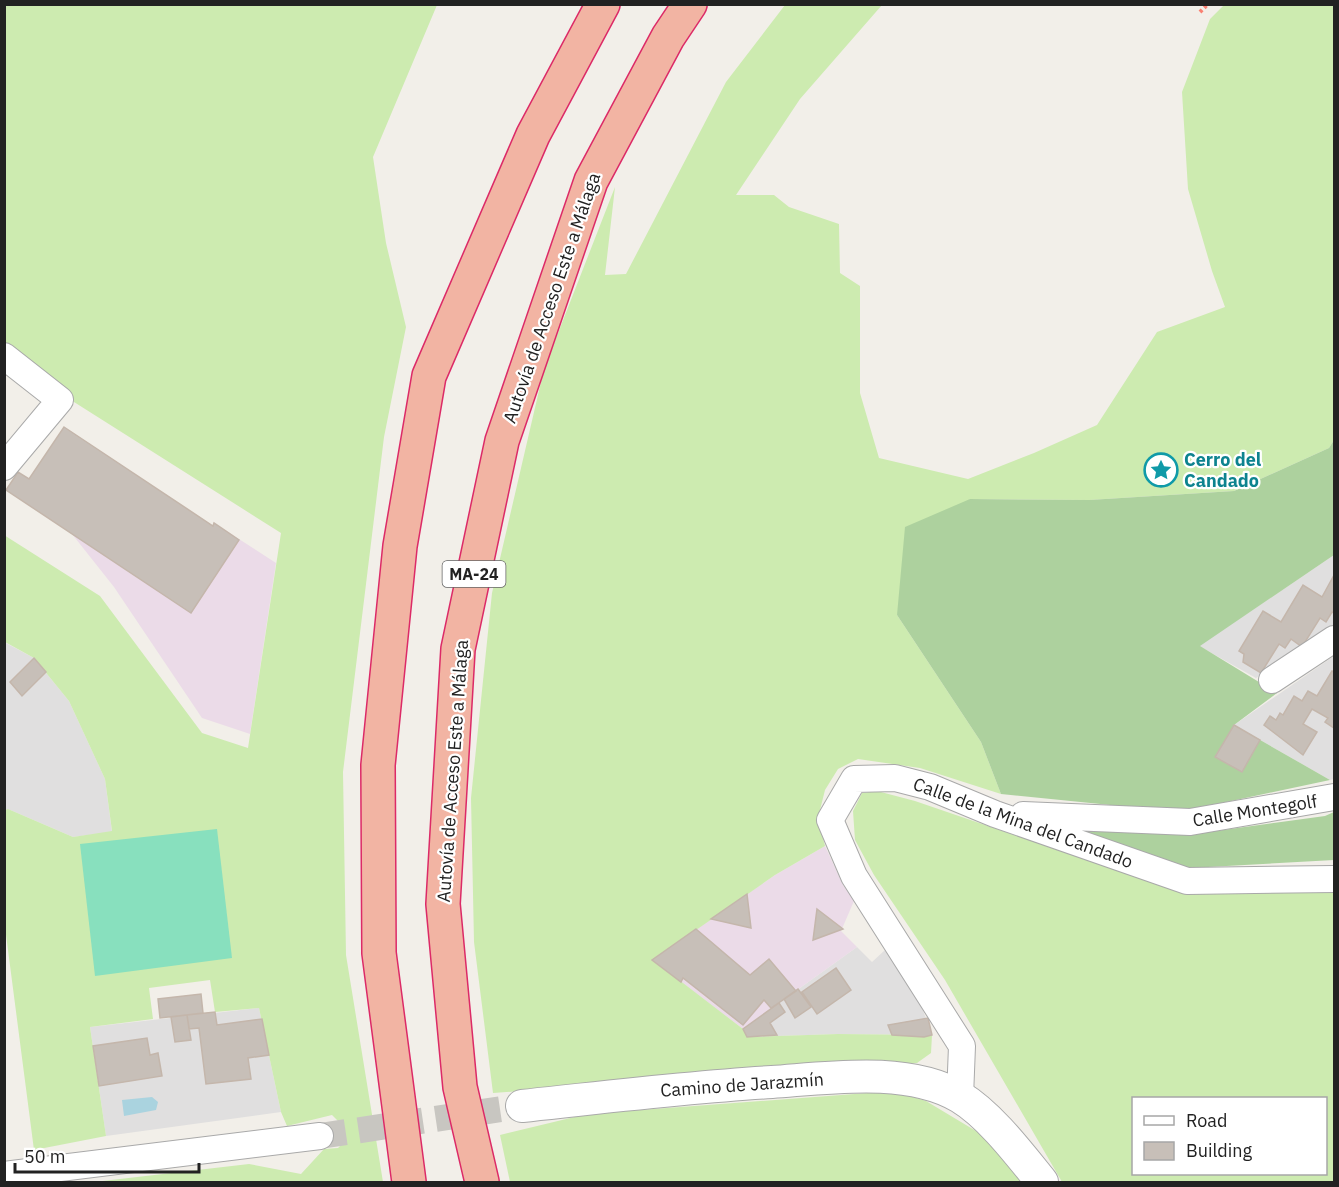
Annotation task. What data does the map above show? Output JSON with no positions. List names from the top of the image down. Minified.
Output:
{"streets":{"highway":["Autovía de Acceso Este a Málaga","MA-24"],"street":["Calle Montegolf","Calle de la Mina del Candado","Camino de Jarazmín"]},"crossings":[["Calle Montegolf","Calle de la Mina del Candado"],["Calle de la Mina del Candado","Camino de Jarazmín"]],"places":{"place":["Cerro del Candado"]},"legend":["Road","Building"],"scale_bar":"50 m"}
